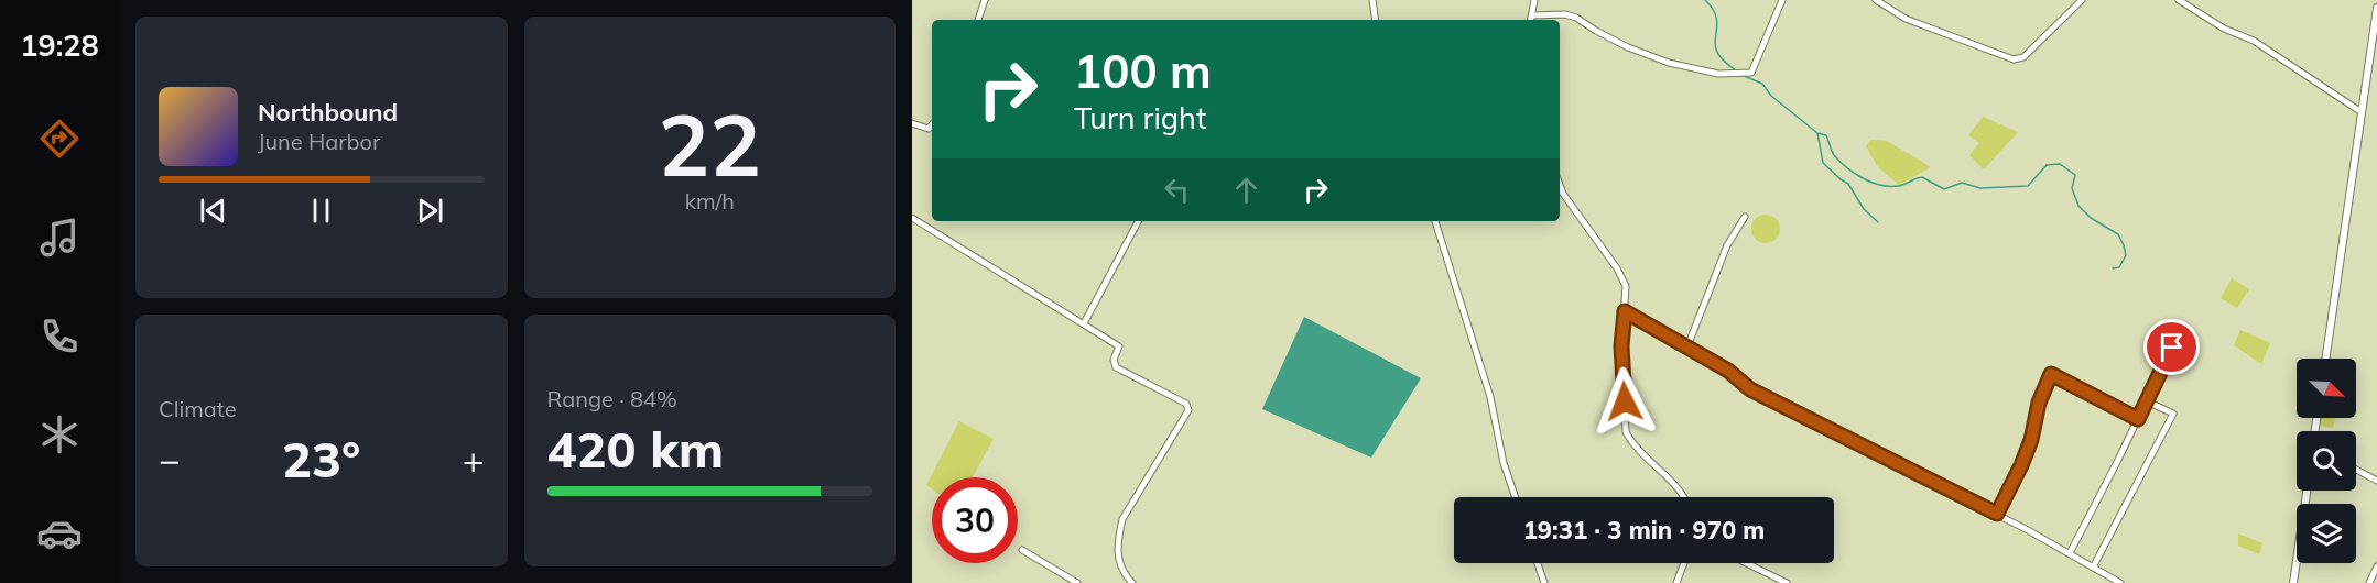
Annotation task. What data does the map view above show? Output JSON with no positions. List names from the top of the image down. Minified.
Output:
{"north":"bottom right","page":{"tabs":"19:28","tile":[["22","km/h"],"Climate",["Range · 84%","420 km"]],"turn":["100 m","Turn right"],"song":["Northbound","June Harbor"],"heat":["−","23°","+"],"limit":"30","trip":"19:31 · 3 min · 970 m"}}
